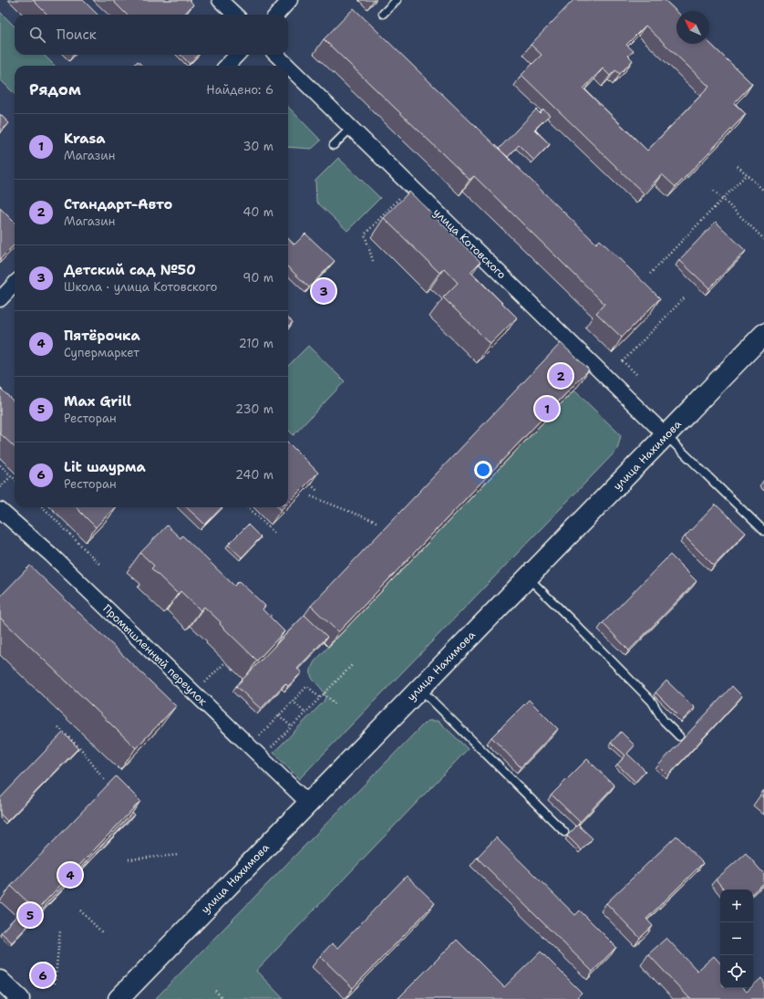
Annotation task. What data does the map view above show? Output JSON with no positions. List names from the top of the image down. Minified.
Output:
{"streets":{"main road":["улица Нахимова"],"street":["улица Котовского","Промышленный переулок"]},"crossings":[["улица Котовского","улица Нахимова"],["улица Нахимова","Промышленный переулок"]],"north":"top left","page":{"search":"Поиск","heading":["Рядом","Найдено: 6"],"list":[{"mark":"1","name":"Krasa","note":"Магазин","value":"30 m"},{"mark":"2","name":"Стандарт-Авто","note":"Магазин","value":"40 m"},{"mark":"3","name":"Детский сад №50","note":"Школа · улица Котовского","value":"90 m"},{"mark":"4","name":"Пятёрочка","note":"Супермаркет","value":"210 m"},{"mark":"5","name":"Max Grill","note":"Ресторан","value":"230 m"},{"mark":"6","name":"Lit шаурма","note":"Ресторан","value":"240 m"}],"pins":["3","2","1","4","5","6"],"map_buttons":["+","−"]}}
